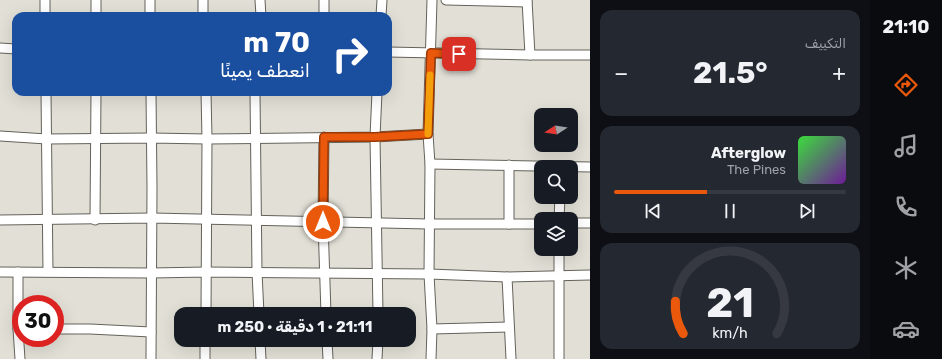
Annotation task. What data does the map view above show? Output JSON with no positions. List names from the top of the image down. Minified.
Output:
{"north":"left","page":{"tabs":"21:10","tile":"التكييف","turn":["70 m","انعطف يمينًا"],"heat":["−","21.5°","+"],"song":["Afterglow","The Pines"],"limit":"30","trip":"21:11 · 1 دقيقة · 250 m","gauge":["21","km/h"]}}
